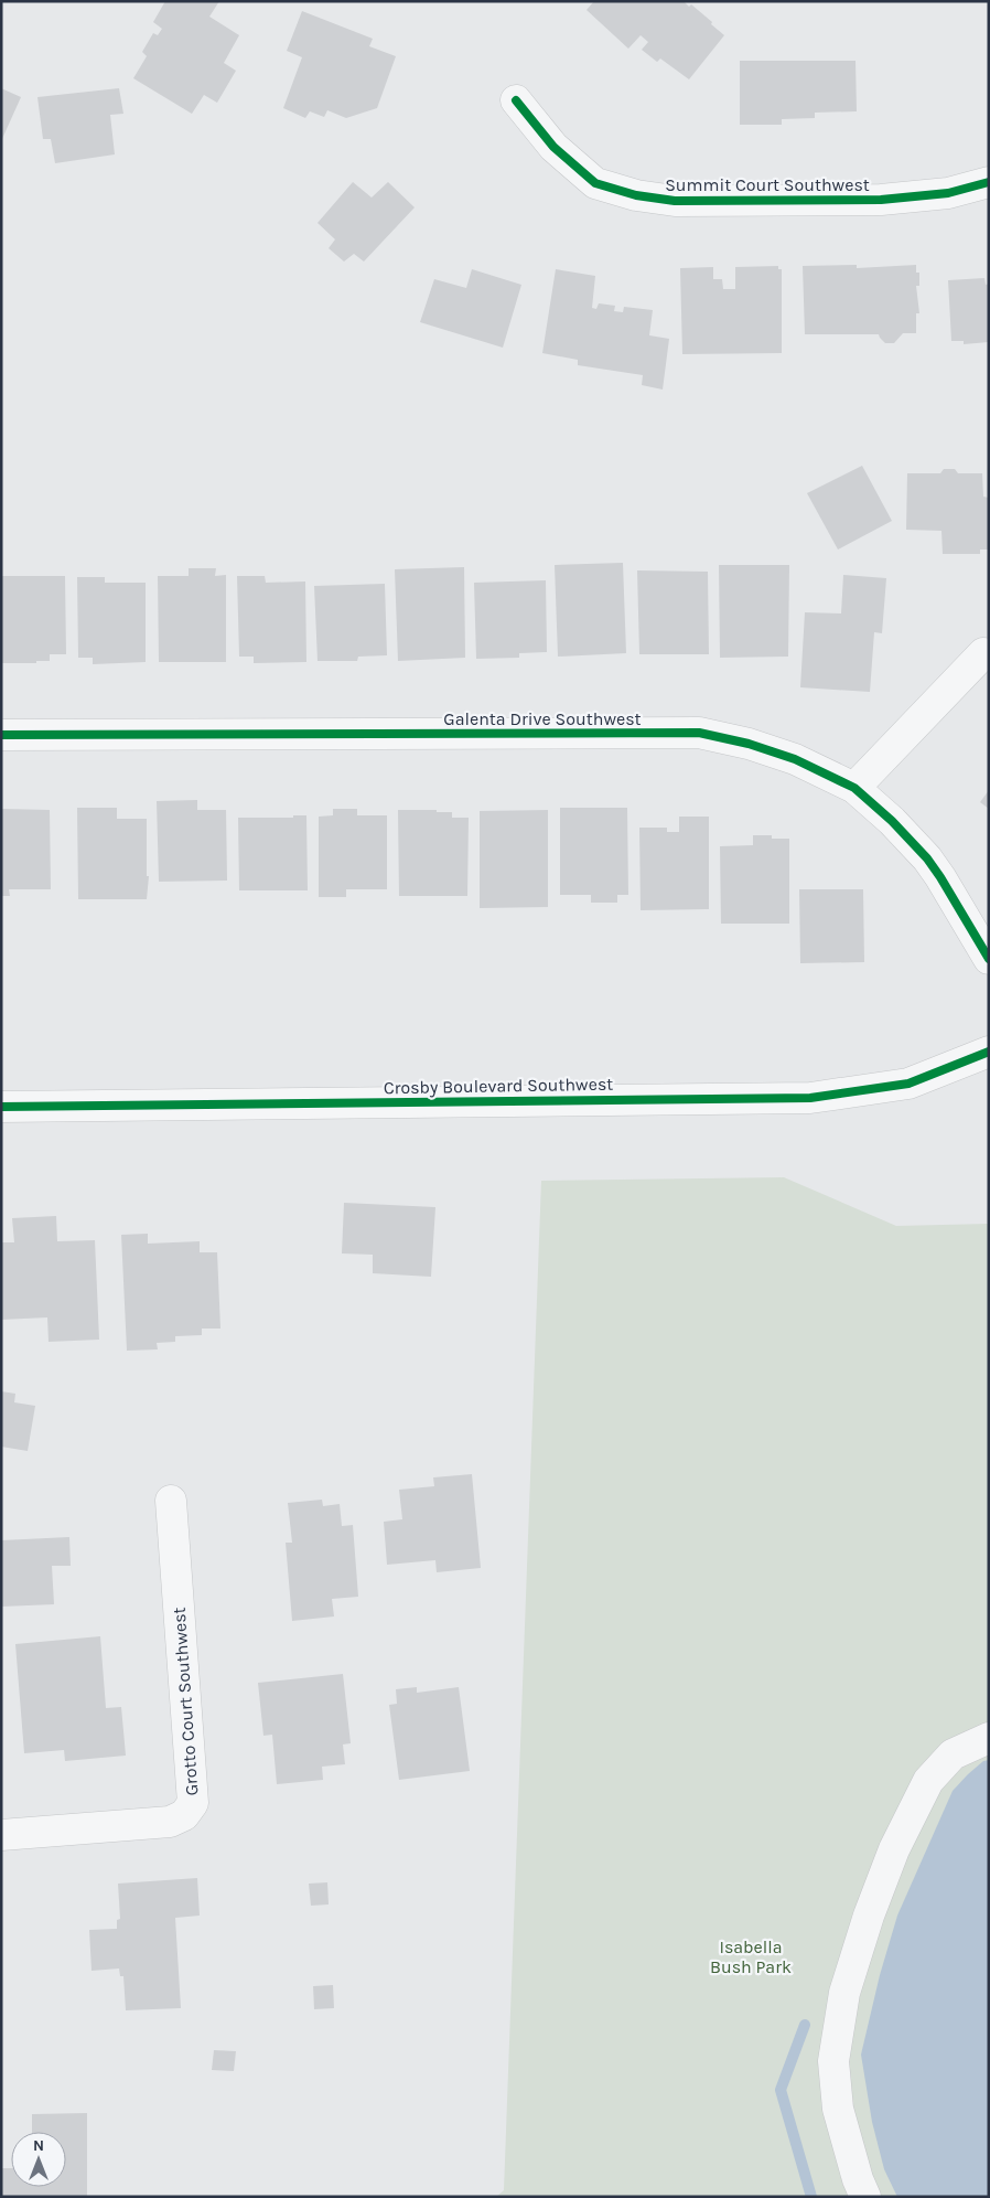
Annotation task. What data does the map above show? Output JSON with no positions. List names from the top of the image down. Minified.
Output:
{"streets":{"street":["Summit Court Southwest","Galenta Drive Southwest","Crosby Boulevard Southwest","Grotto Court Southwest"]},"parks":["Isabella Bush Park"],"north":"top"}
